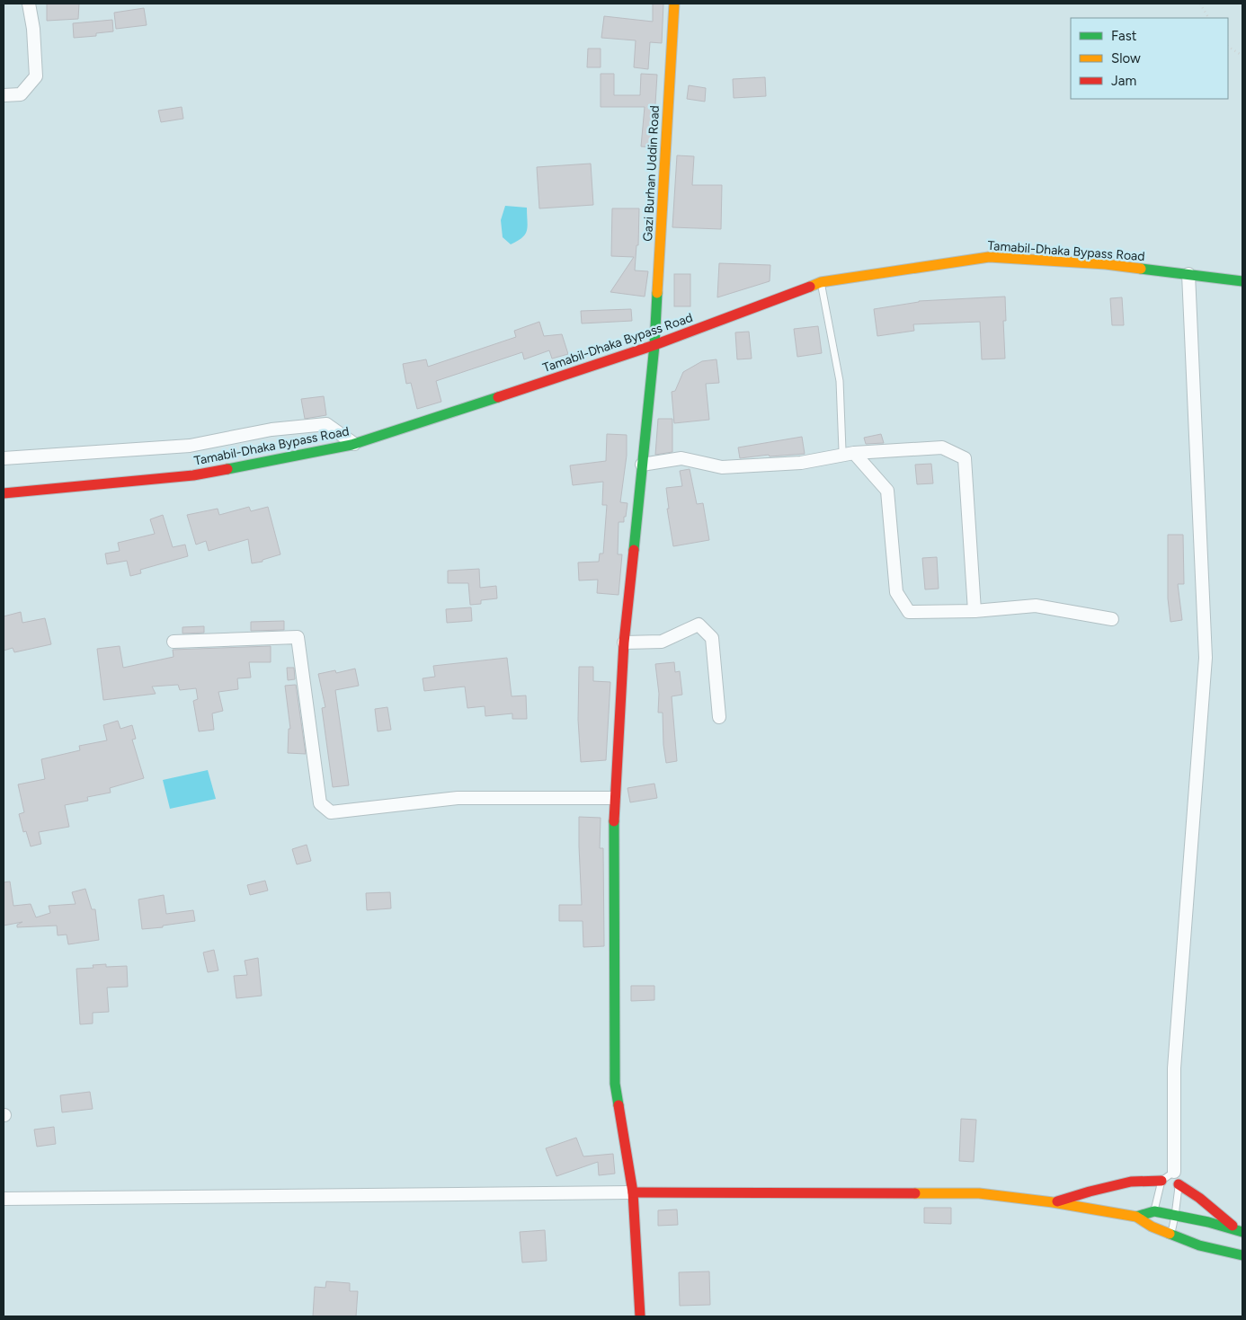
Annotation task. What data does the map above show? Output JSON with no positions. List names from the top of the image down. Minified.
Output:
{"streets":{"main road":["Gazi Burhan Uddin Road","Tamabil-Dhaka Bypass Road"]},"crossings":[["Gazi Burhan Uddin Road","Tamabil-Dhaka Bypass Road"]],"legend":["Fast","Slow","Jam"]}
